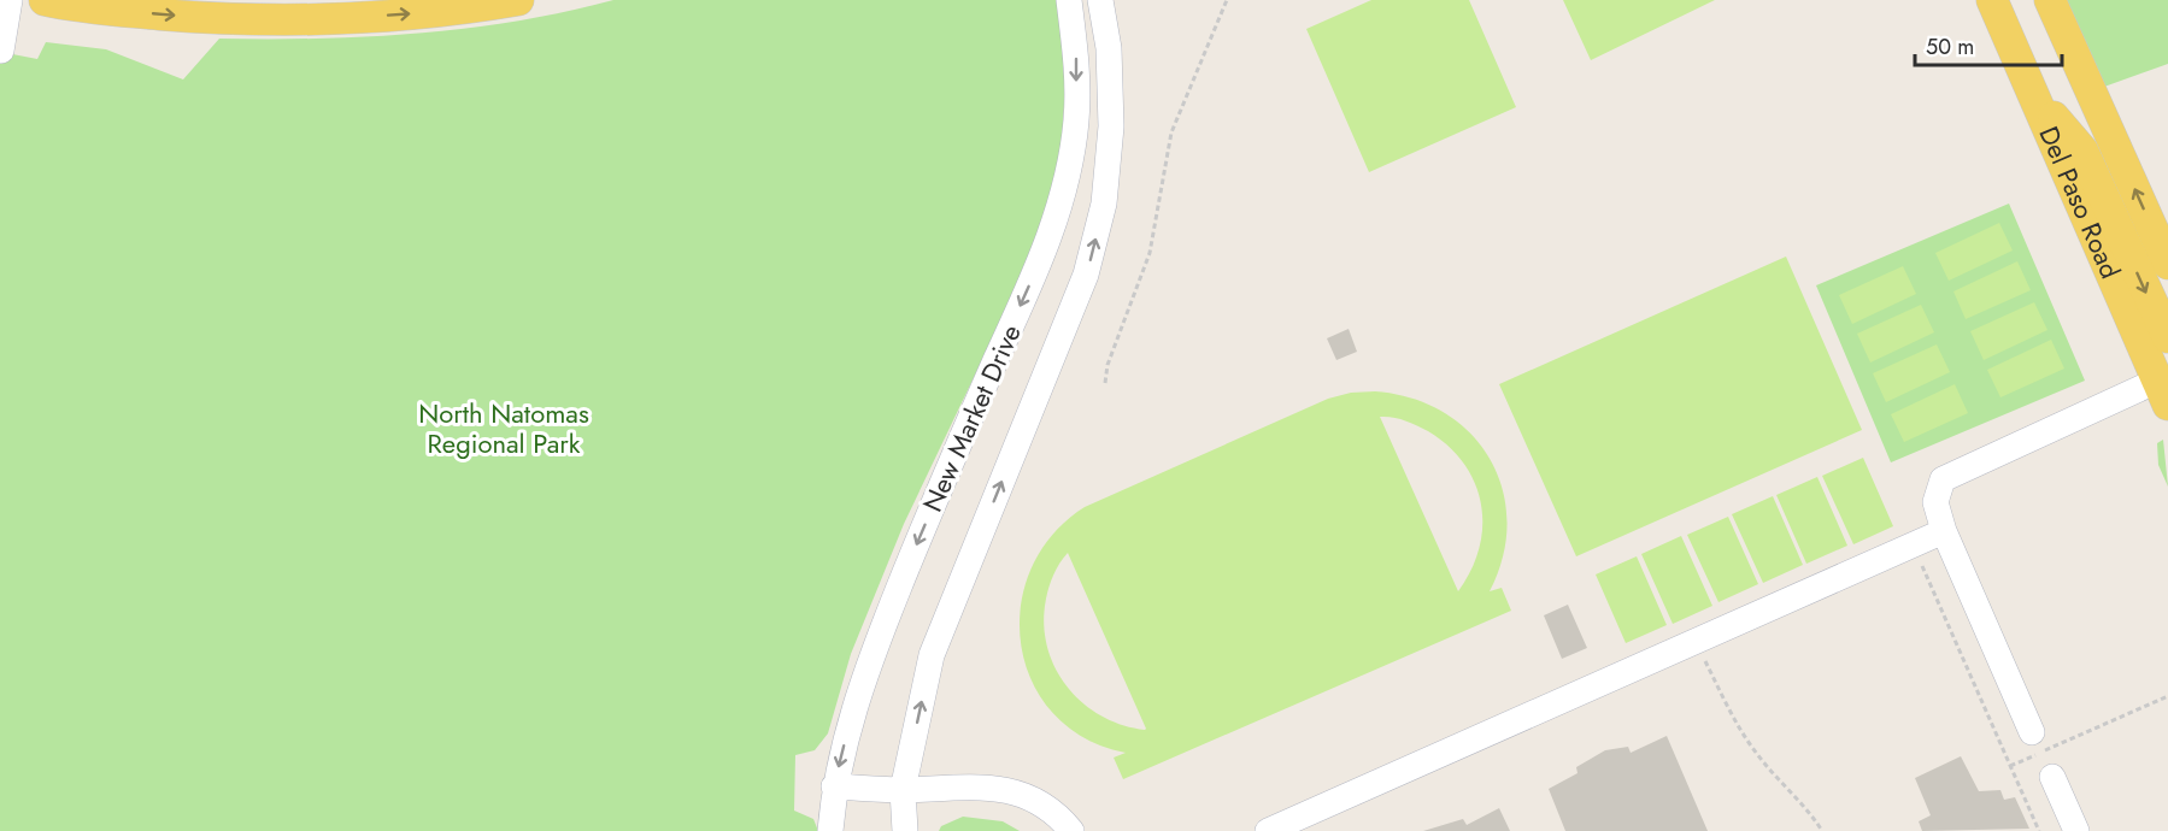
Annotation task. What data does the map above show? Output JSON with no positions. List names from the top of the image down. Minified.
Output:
{"streets":{"main road":["Del Paso Road"],"street":["New Market Drive"]},"parks":["North Natomas Regional Park"],"scale_bar":"50 m"}
